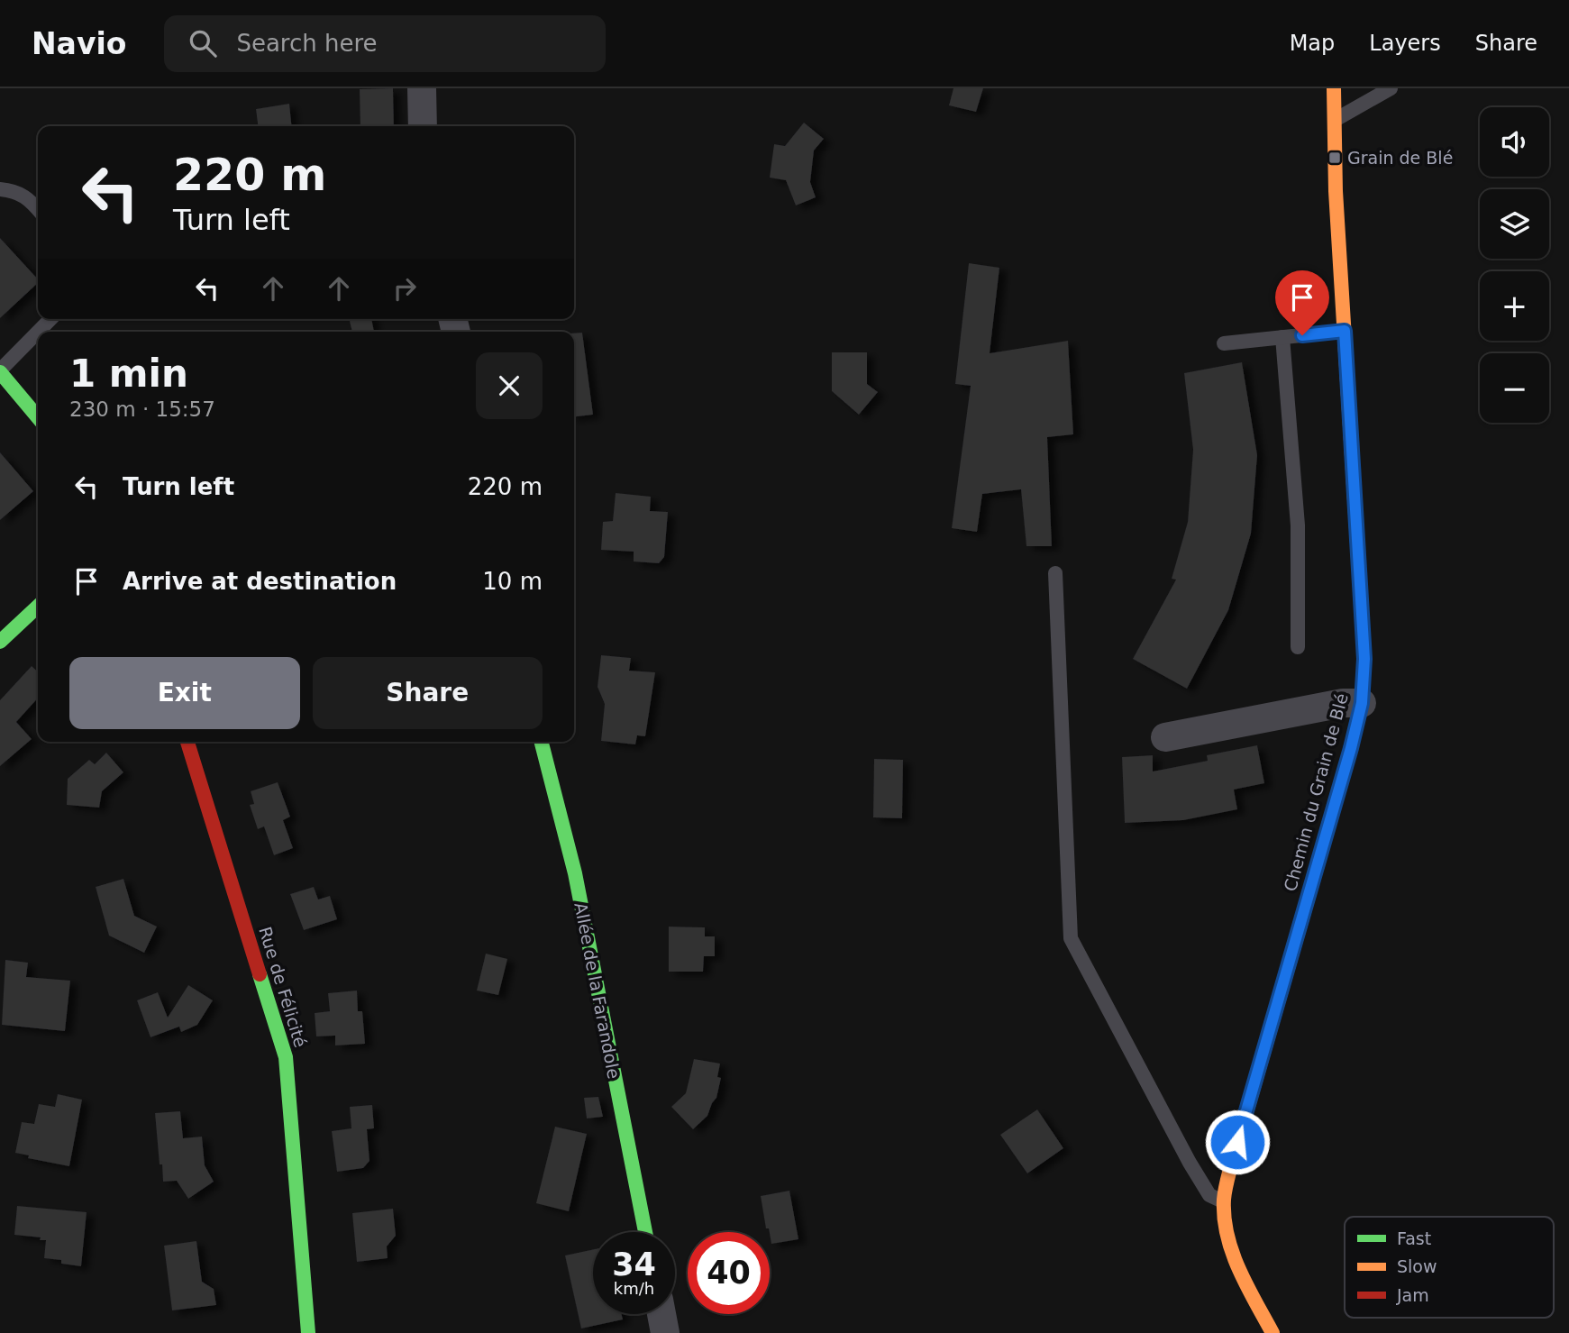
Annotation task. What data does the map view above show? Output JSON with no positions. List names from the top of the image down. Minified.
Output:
{"streets":{"street":["Chemin du Grain de Blé","Rue de Félicité","Allée de la Farandole"]},"places":{"transit":["Grain de Blé"]},"legend":["Fast","Slow","Jam"],"page":{"header":"Navio","search":"Search here","nav":["Map","Layers","Share"],"map_buttons":["+","−"],"turn":["220 m","Turn left"],"heading":["1 min","230 m · 15:57"],"list":[{"name":"Turn left","value":"220 m"},{"name":"Arrive at destination","value":"10 m"}],"buttons":["Exit","Share"],"speed":"34 km/h","limit":"40"}}
